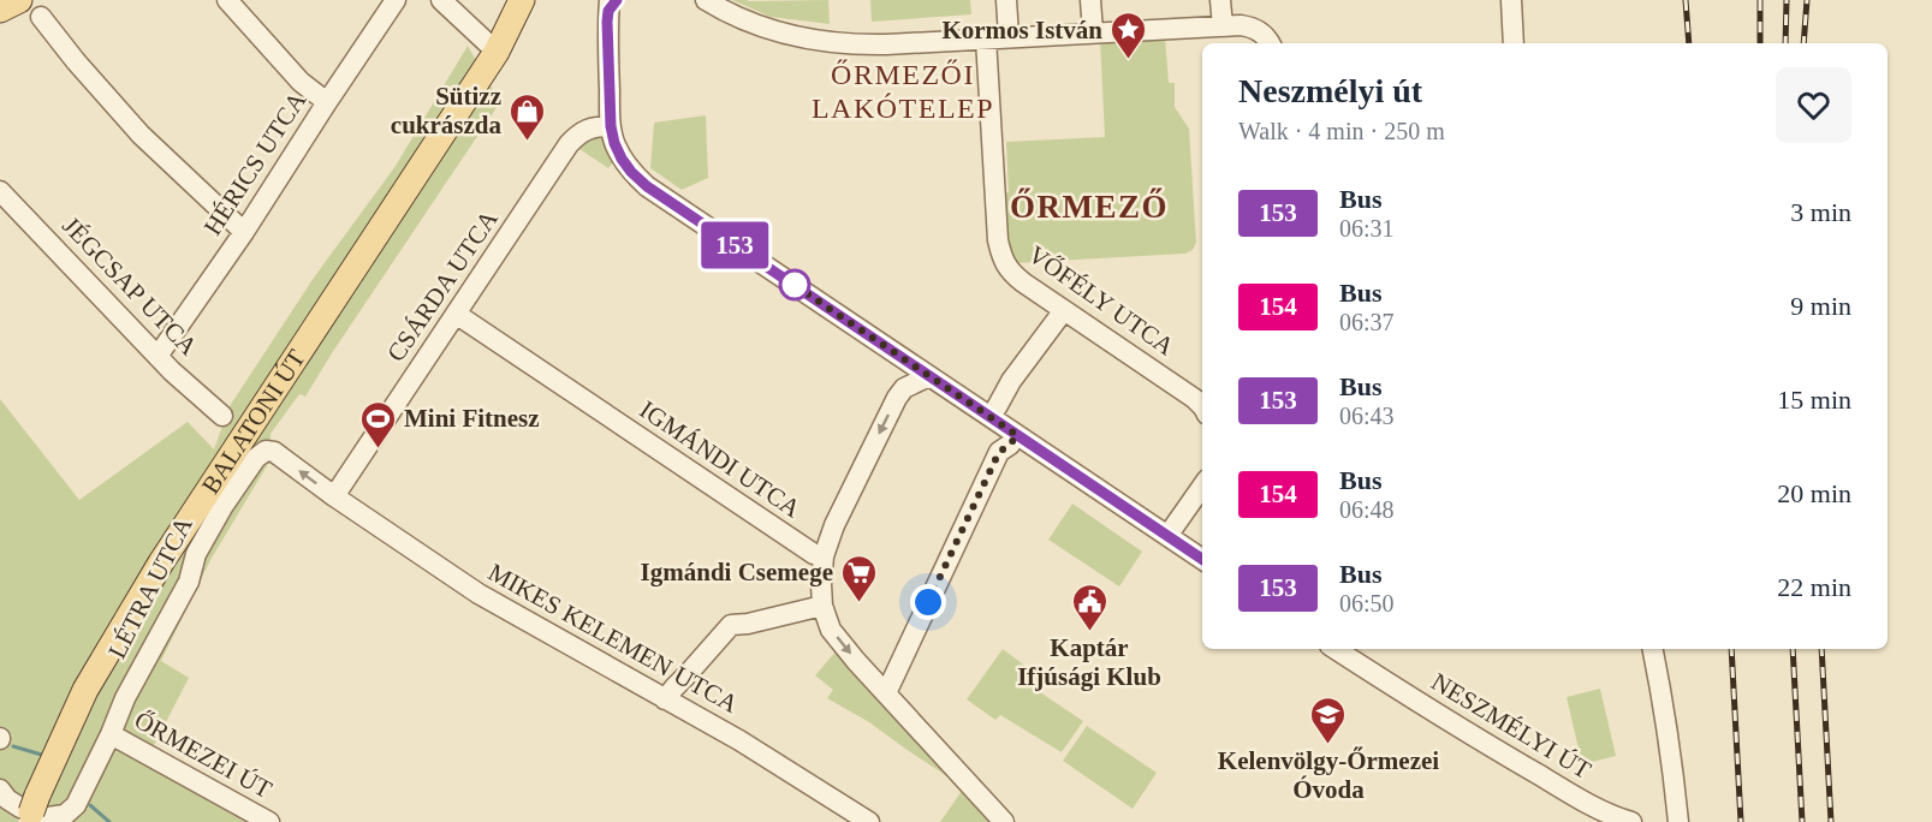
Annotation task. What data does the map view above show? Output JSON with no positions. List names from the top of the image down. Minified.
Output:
{"streets":{"main road":["BALATONI ÚT"],"street":["HÉRICS UTCA","JÉGCSAP UTCA","CSÁRDA UTCA","VŐFÉLY UTCA","IGMÁNDI UTCA","LÉTRA UTCA","MIKES KELEMEN UTCA","NESZMÉLYI ÚT","ŐRMEZEI ÚT"]},"crossings":[["HÉRICS UTCA","JÉGCSAP UTCA"],["CSÁRDA UTCA","IGMÁNDI UTCA"],["CSÁRDA UTCA","LÉTRA UTCA"],["CSÁRDA UTCA","MIKES KELEMEN UTCA"],["BALATONI ÚT","LÉTRA UTCA"],["LÉTRA UTCA","MIKES KELEMEN UTCA"],["LÉTRA UTCA","ŐRMEZEI ÚT"]],"districts":["ŐRMEZŐI LAKÓTELEP","ŐRMEZŐ"],"places":{"place":["Kormos István"],"shop":["Sütizz cukrászda"],"sports":["Mini Fitnesz"],"supermarket":["Igmándi Csemege"],"public building":["Kaptár Ifjúsági Klub"],"school or university":["Kelenvölgy-Őrmezei Óvoda"]},"lines":["bus line 153"],"page":{"on_map":"153","heading":["Neszmélyi út","Walk · 4 min · 250 m"],"list":[{"mark":"153","name":"Bus","note":"06:31","value":"3 min"},{"mark":"154","name":"Bus","note":"06:37","value":"9 min"},{"mark":"153","name":"Bus","note":"06:43","value":"15 min"},{"mark":"154","name":"Bus","note":"06:48","value":"20 min"},{"mark":"153","name":"Bus","note":"06:50","value":"22 min"}]}}
